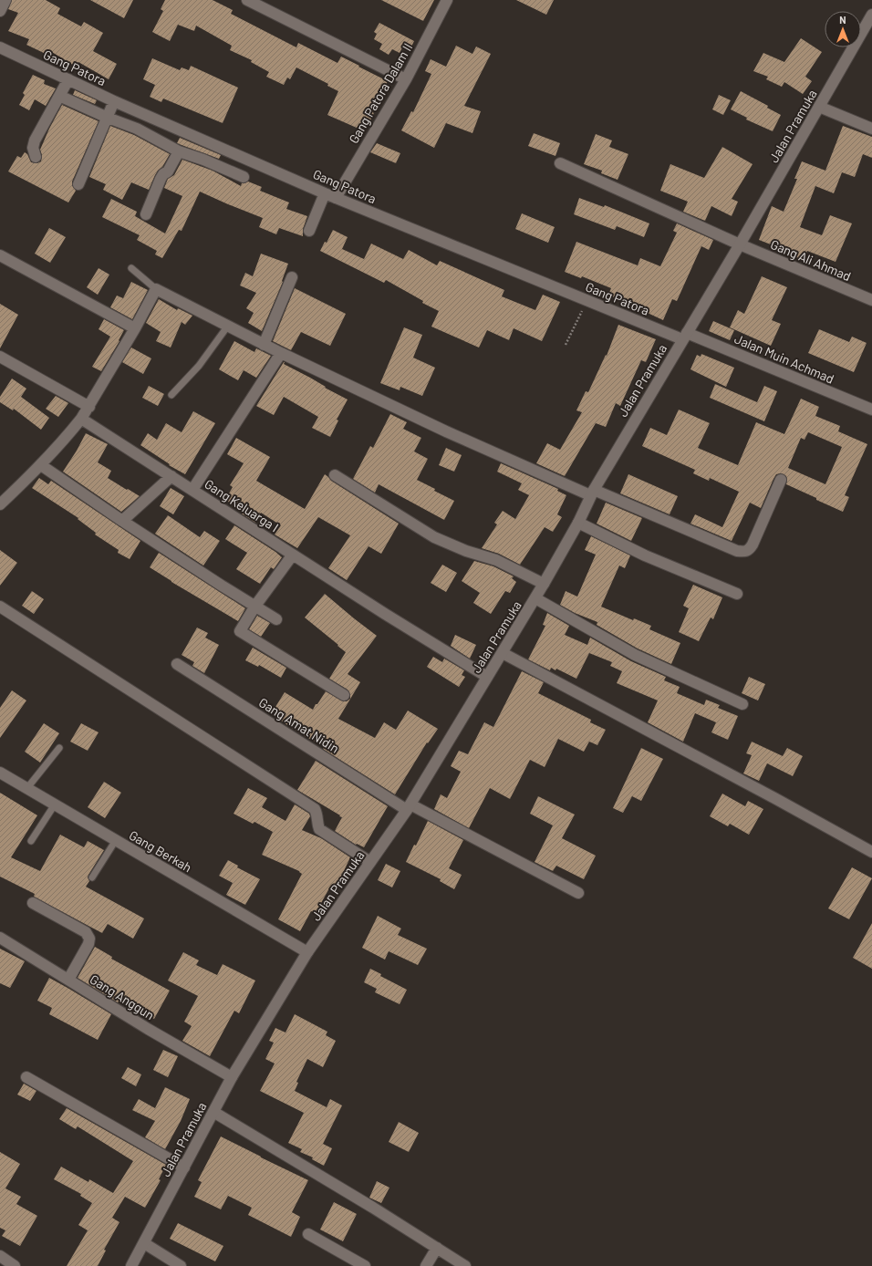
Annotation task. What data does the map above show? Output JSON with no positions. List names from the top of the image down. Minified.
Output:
{"streets":{"street":["Gang Patora","Gang Patora Dalam II","Jalan Pramuka","Gang Ali Ahmad","Jalan Muin Achmad","Gang Keluarga I","Gang Amat Nidin","Gang Berkah","Gang Anggun"]},"crossings":[["Gang Patora","Gang Patora Dalam II"],["Gang Patora","Jalan Pramuka"],["Gang Patora","Jalan Muin Achmad"],["Jalan Pramuka","Gang Ali Ahmad"],["Jalan Pramuka","Jalan Muin Achmad"],["Jalan Pramuka","Gang Keluarga I"],["Jalan Pramuka","Gang Amat Nidin"],["Jalan Pramuka","Gang Berkah"],["Jalan Pramuka","Gang Anggun"]],"north":"top"}
